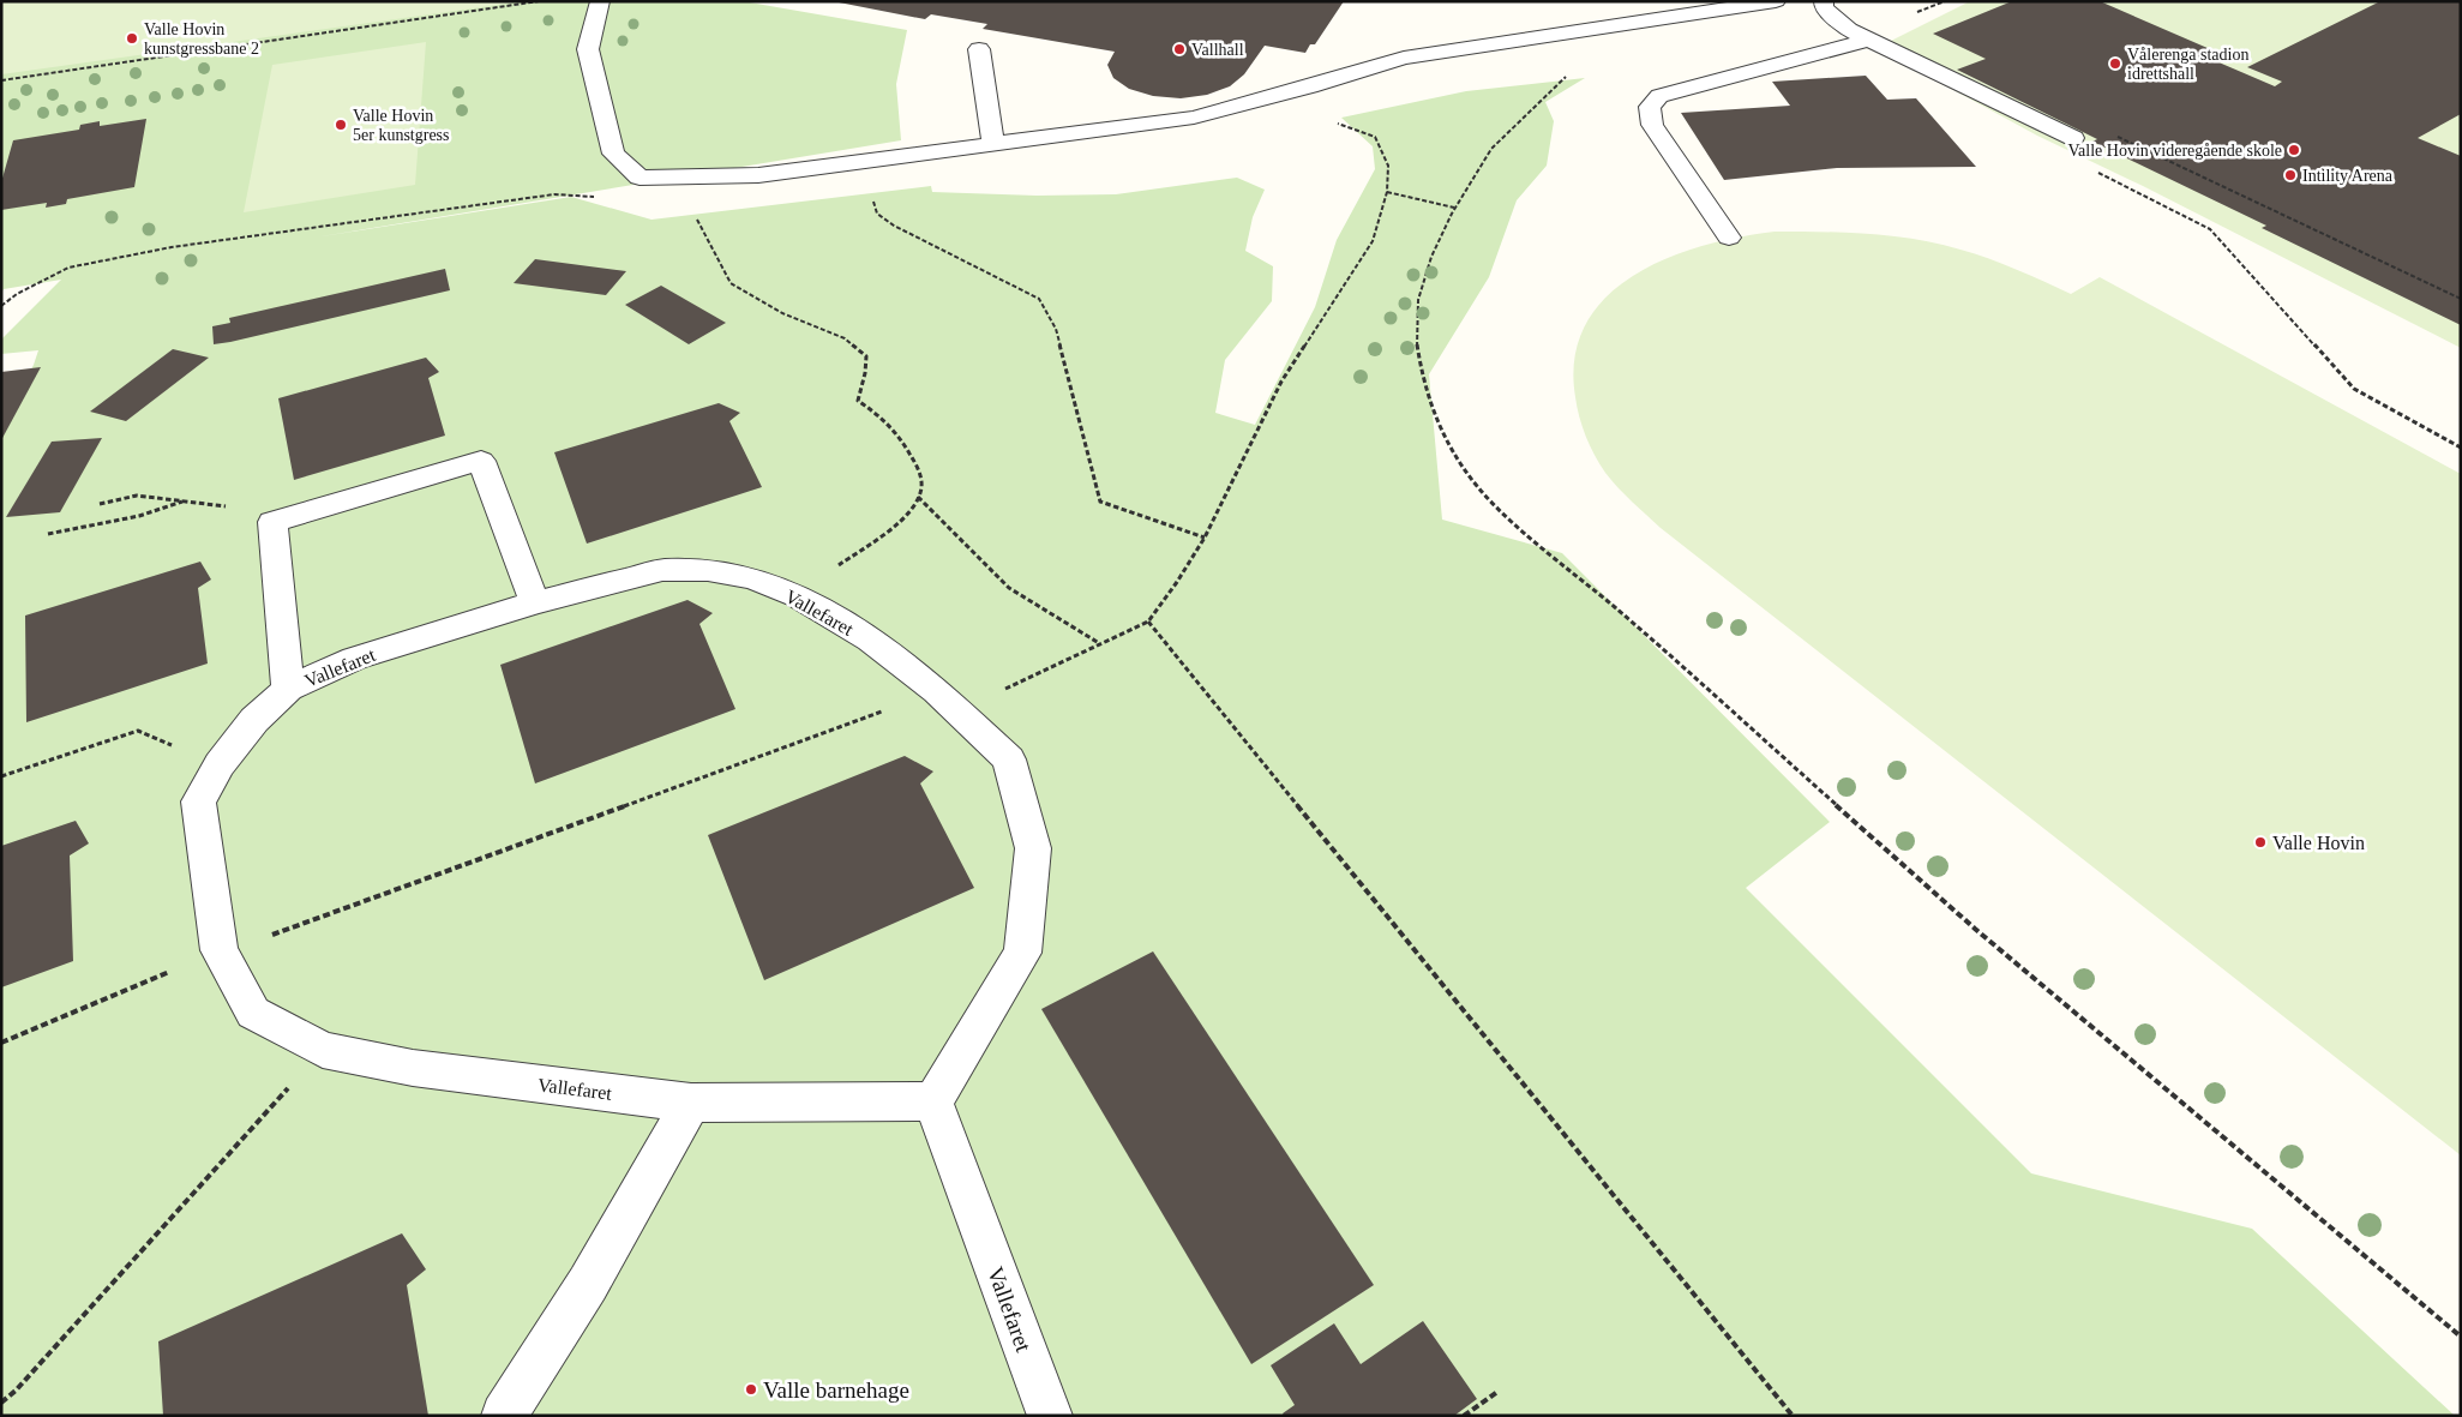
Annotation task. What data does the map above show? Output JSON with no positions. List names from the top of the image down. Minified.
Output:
{"streets":{"street":["Vallefaret"]},"places":["Valle Hovin kunstgressbane 2","Vallhall","Vålerenga stadion idrettshall","Valle Hovin 5er kunstgress","Valle Hovin videregående skole","Intility Arena","Valle Hovin","Valle barnehage"]}
